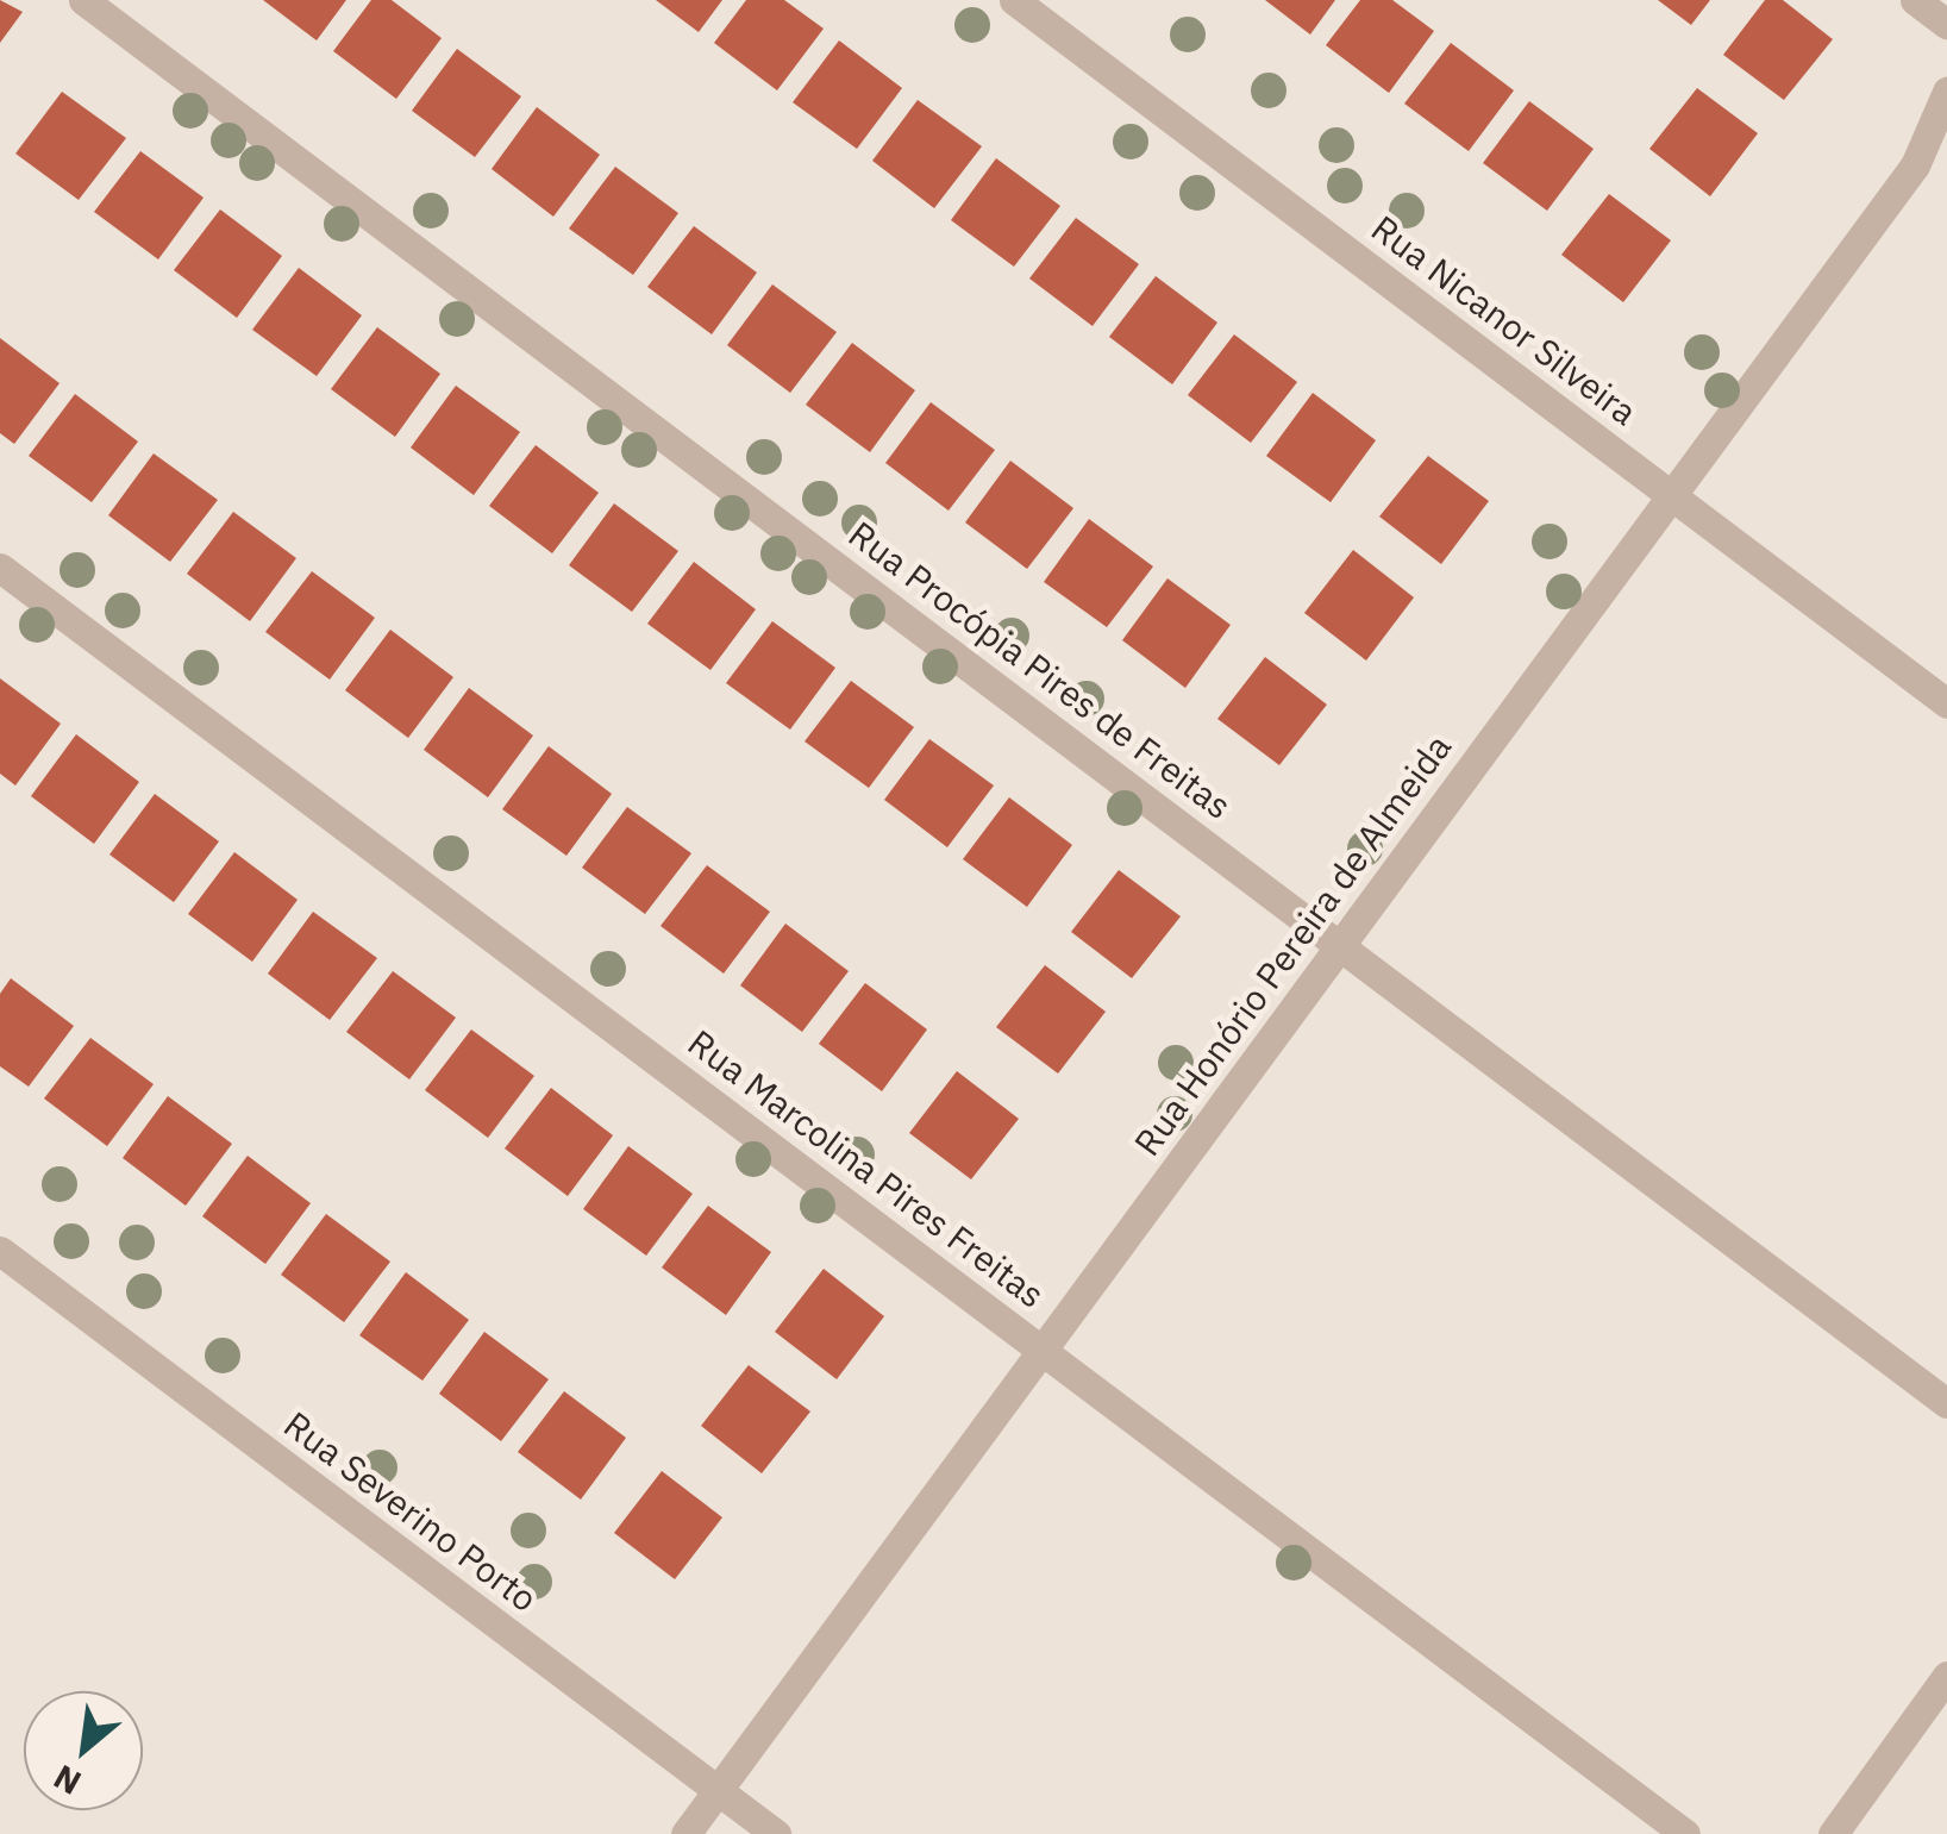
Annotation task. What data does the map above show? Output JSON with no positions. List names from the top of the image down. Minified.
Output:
{"streets":{"street":["Rua Nicanor Silveira","Rua Procópia Pires de Freitas","Rua Honório Pereira de Almeida","Rua Marcolina Pires Freitas","Rua Severino Porto"]},"crossings":[["Rua Nicanor Silveira","Rua Honório Pereira de Almeida"],["Rua Procópia Pires de Freitas","Rua Honório Pereira de Almeida"],["Rua Honório Pereira de Almeida","Rua Marcolina Pires Freitas"],["Rua Honório Pereira de Almeida","Rua Severino Porto"]],"north":"bottom left"}
